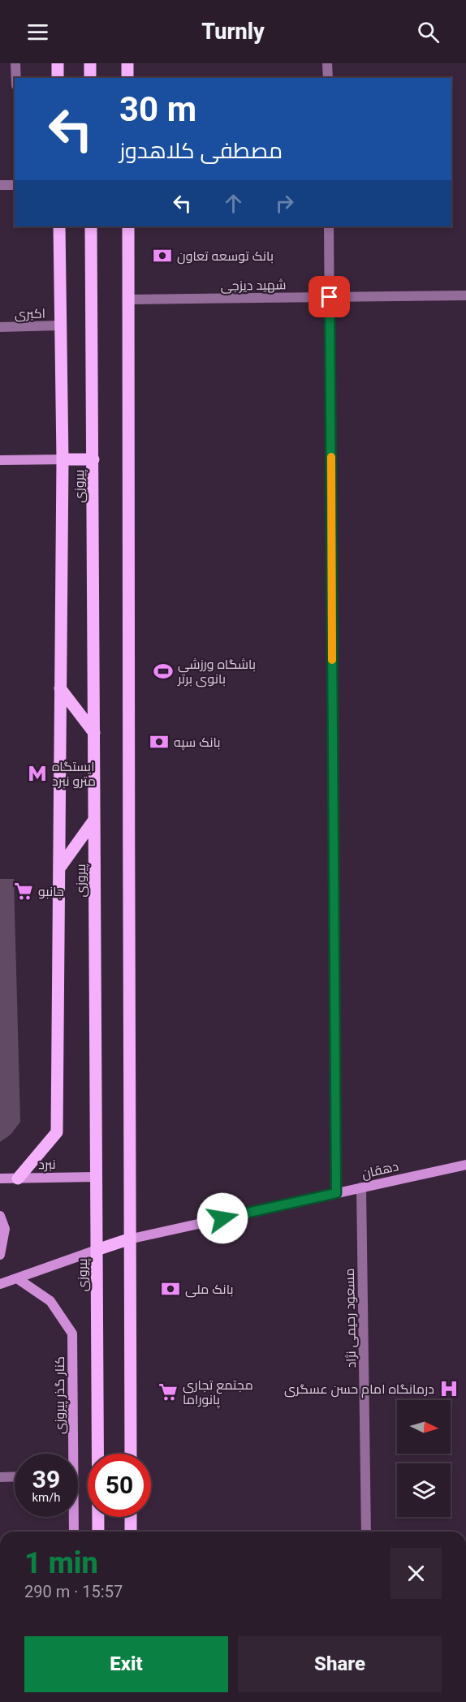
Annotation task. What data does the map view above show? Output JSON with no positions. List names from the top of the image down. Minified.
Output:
{"streets":{"main road":["پیروزی","نبرد","دهقان","کنار گذر پیروزی"],"street":["شهید دیزجی","اکبری","مسعود رحیمی نژاد"]},"crossings":[["پیروزی","نبرد"],["دهقان","مسعود رحیمی نژاد"]],"places":{"bank":["بانک توسعه تعاون","بانک سپه","بانک ملی"],"sports":["باشگاه ورزشی بانوی برتر"],"metro station":["ایستگاه مترو نبرد"],"supermarket":["جانبو","مجتمع تجاری پانوراما"],"hospital":["درمانگاه امام حسن عسگری"]},"north":"right","page":{"header":"Turnly","turn":["30 m","مصطفی کلاهدوز"],"speed":"39 km/h","limit":"50","heading":["1 min","290 m · 15:57"],"buttons":["Exit","Share"]}}
